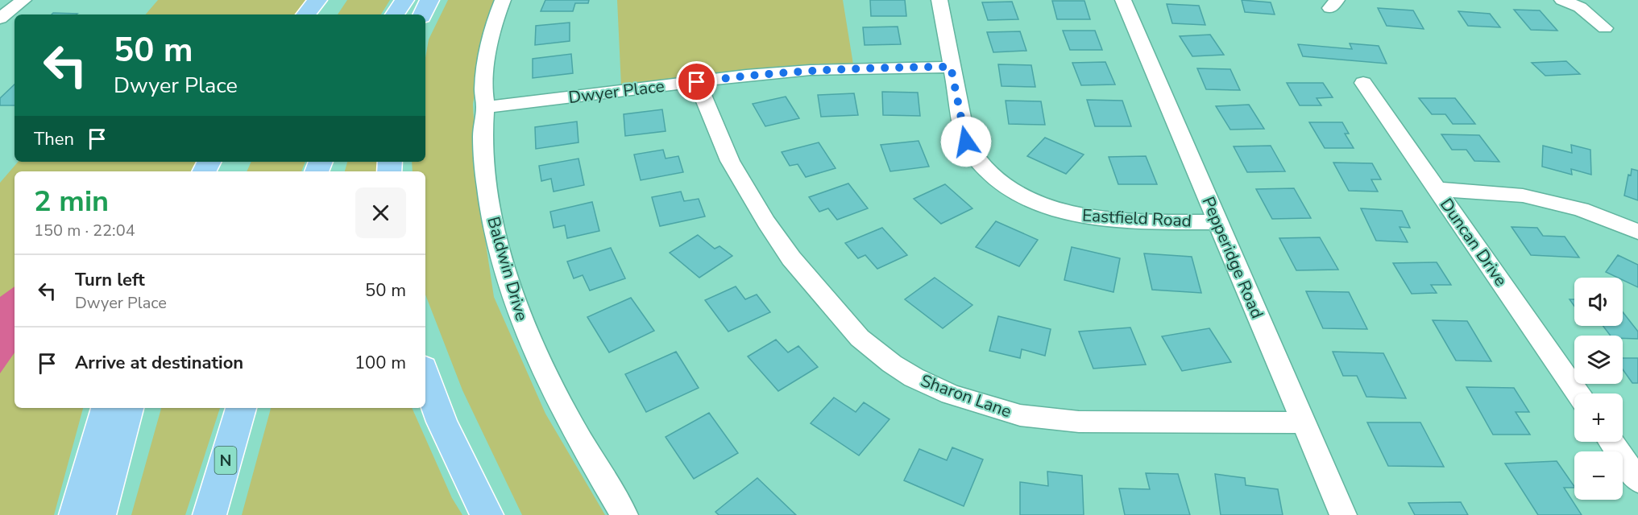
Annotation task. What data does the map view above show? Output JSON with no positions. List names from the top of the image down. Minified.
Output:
{"streets":{"highway":["N"],"street":["Dwyer Place","Eastfield Road","Duncan Drive","Pepperidge Road","Baldwin Drive","Sharon Lane"]},"crossings":[["Dwyer Place","Eastfield Road"],["Dwyer Place","Baldwin Drive"],["Dwyer Place","Sharon Lane"],["Eastfield Road","Pepperidge Road"],["Pepperidge Road","Sharon Lane"]],"page":{"turn":["50 m","Dwyer Place"],"then":"Then","heading":["2 min","150 m · 22:04"],"list":[{"name":"Turn left","note":"Dwyer Place","value":"50 m"},{"name":"Arrive at destination","value":"100 m"}],"map_buttons":["+","−"]}}
